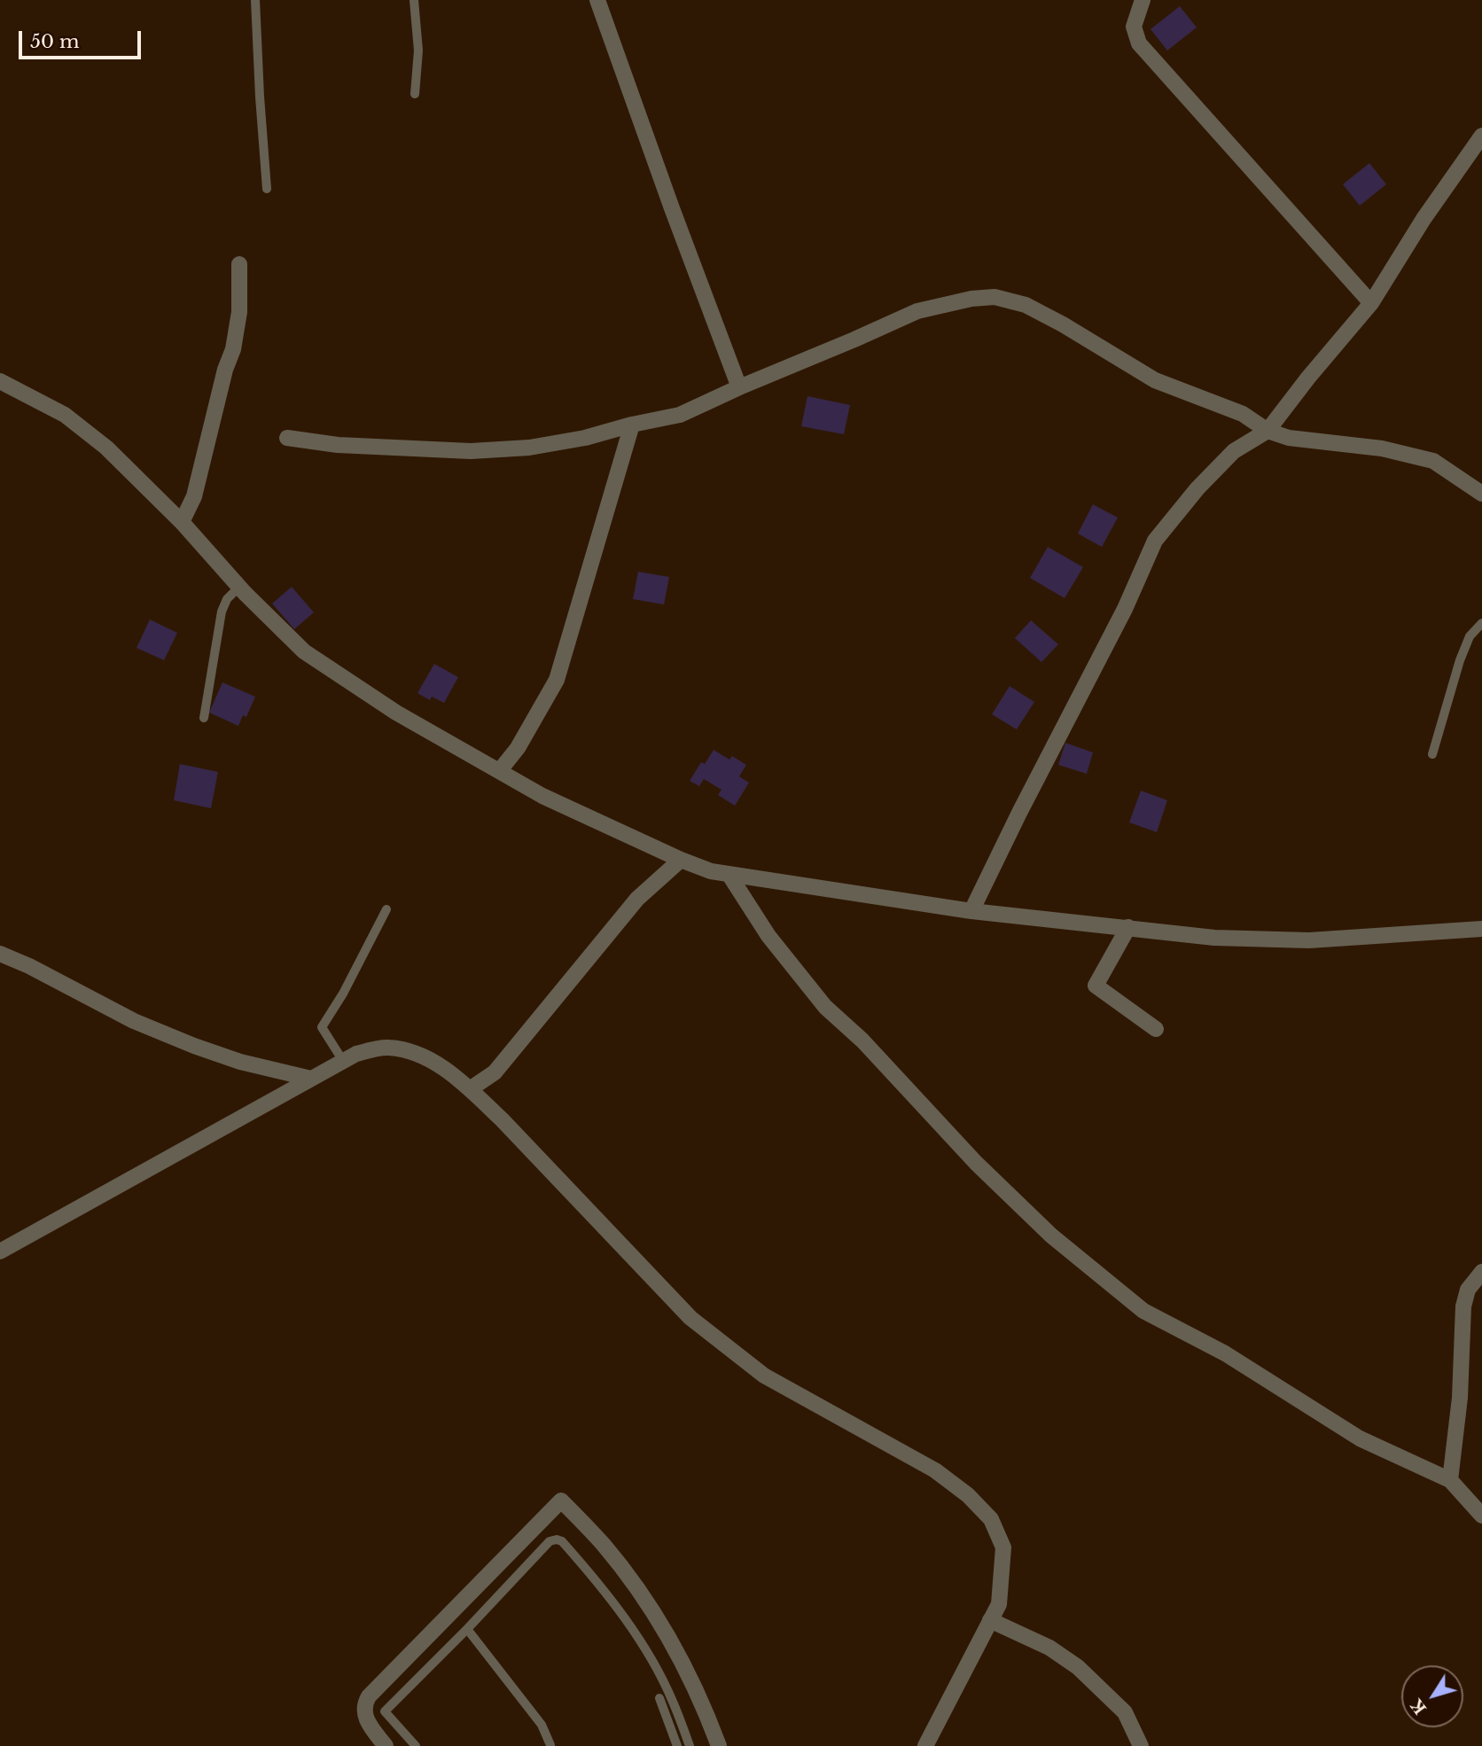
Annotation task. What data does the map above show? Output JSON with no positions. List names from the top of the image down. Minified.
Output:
{"scale_bar":"50 m","north":"bottom left"}
